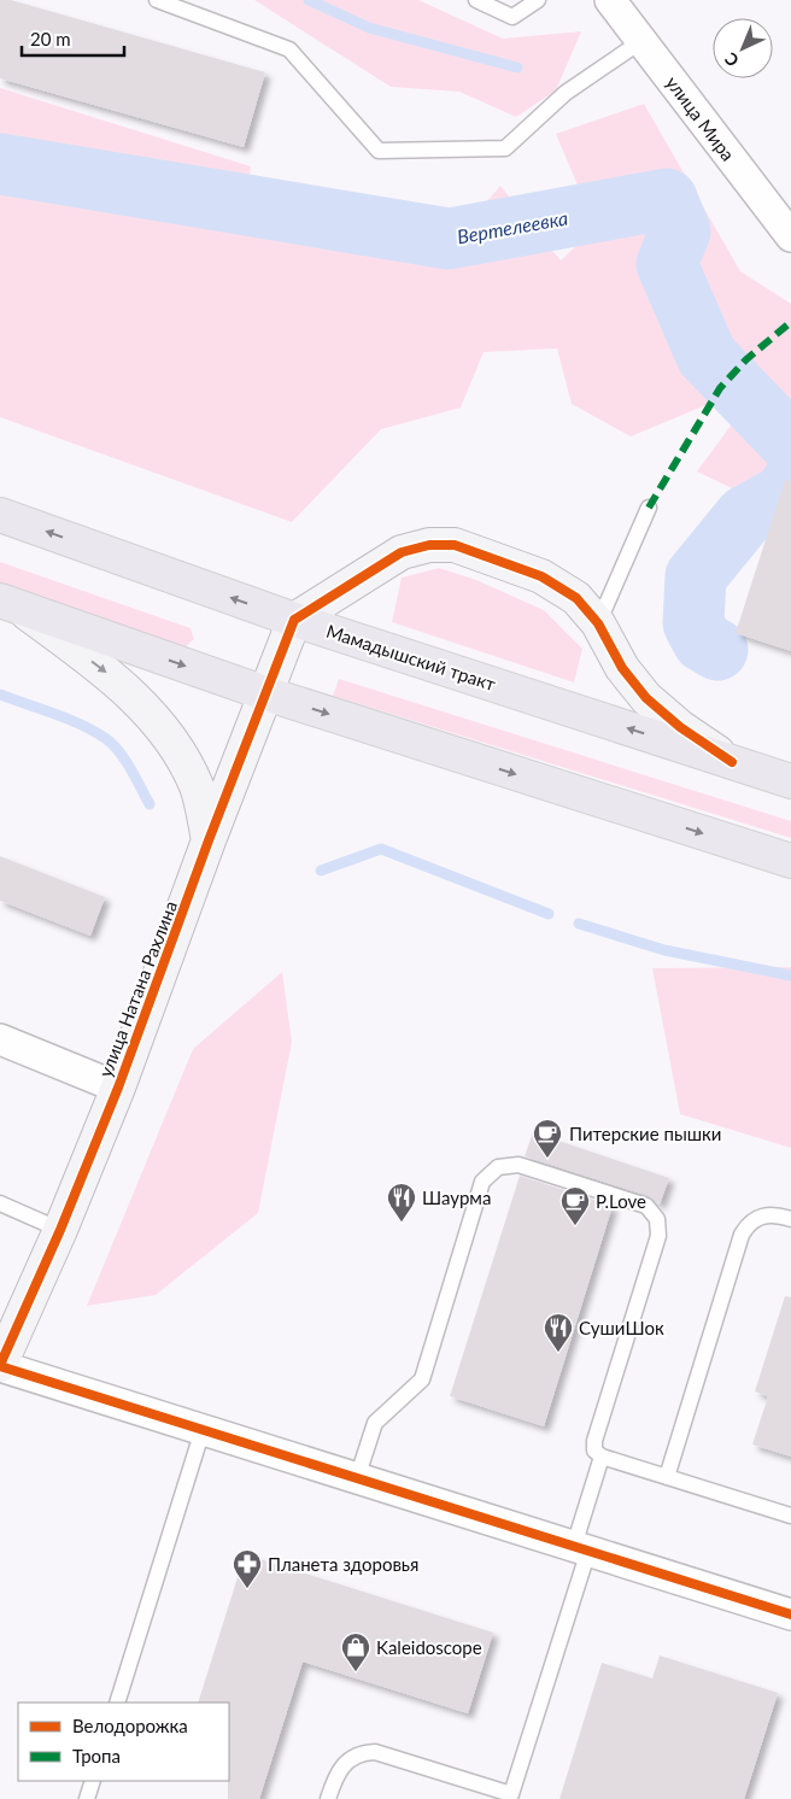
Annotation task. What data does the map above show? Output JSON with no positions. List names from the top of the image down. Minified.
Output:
{"streets":{"main road":["Мамадышский тракт"],"street":["улица Мира","улица Натана Рахлина"]},"crossings":[["Мамадышский тракт","улица Натана Рахлина"]],"water":["Вертелеевка"],"places":{"cafe":["Питерские пышки","P.Love"],"restaurant":["Шаурма","СушиШок"],"pharmacy":["Планета здоровья"],"shop":["Kaleidoscope"]},"legend":["Велодорожка","Тропа"],"scale_bar":"20 m","north":"bottom left"}
